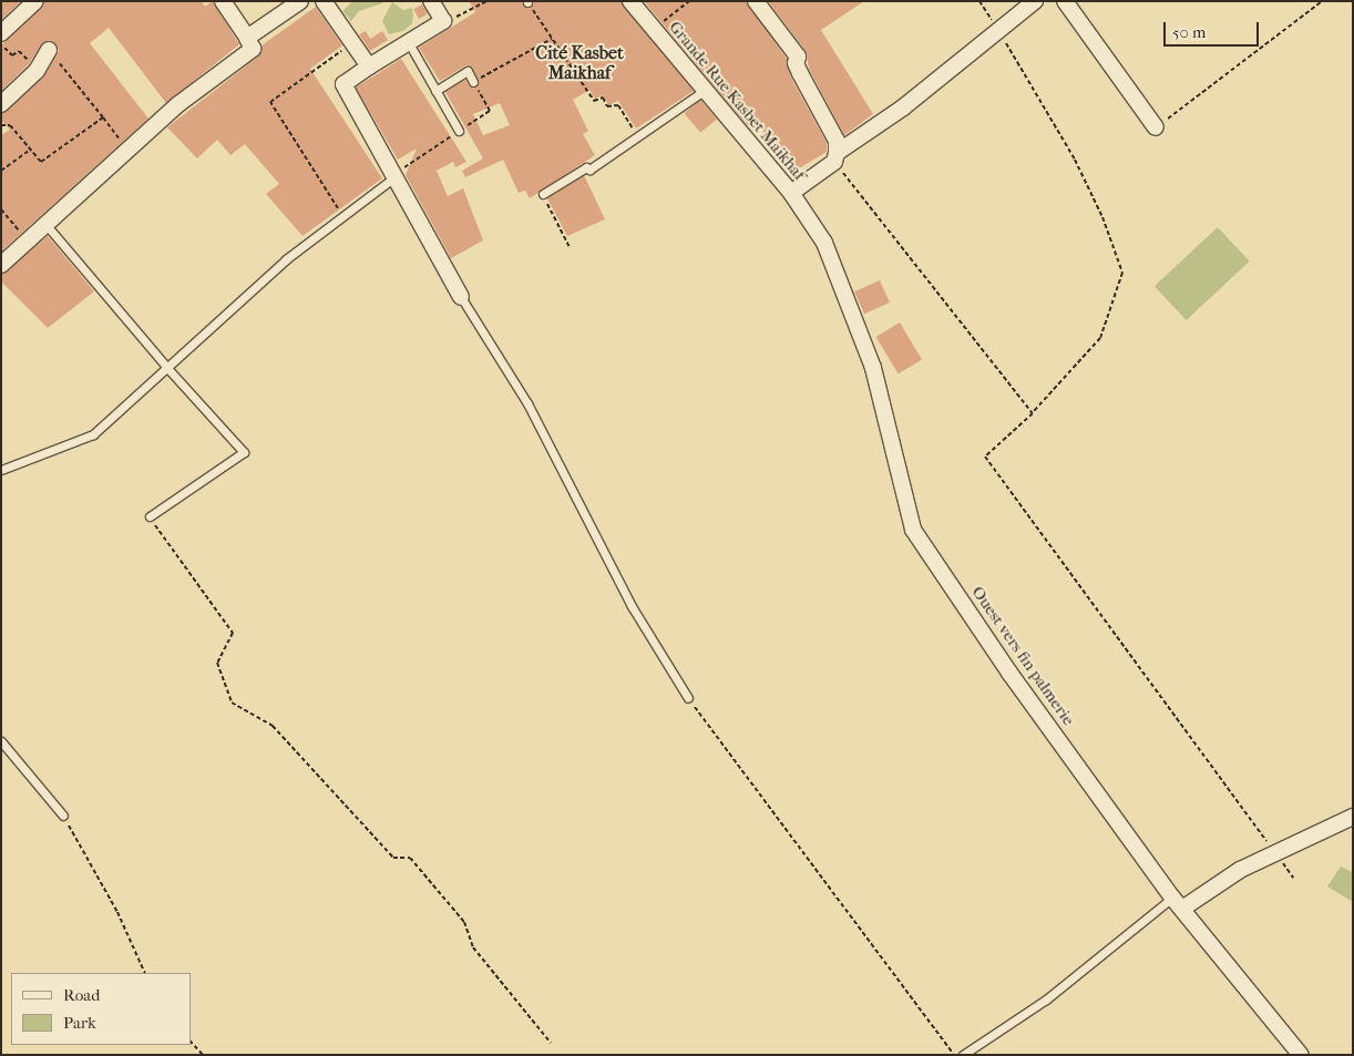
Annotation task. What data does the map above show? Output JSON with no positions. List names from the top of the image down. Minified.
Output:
{"streets":{"street":["Grande Rue Kasbet Maikhaf","Ouest vers fin palmerie"]},"crossings":[["Grande Rue Kasbet Maikhaf","Ouest vers fin palmerie"]],"districts":["Cité Kasbet Maikhaf"],"legend":["Road","Park"],"scale_bar":"50 m"}
